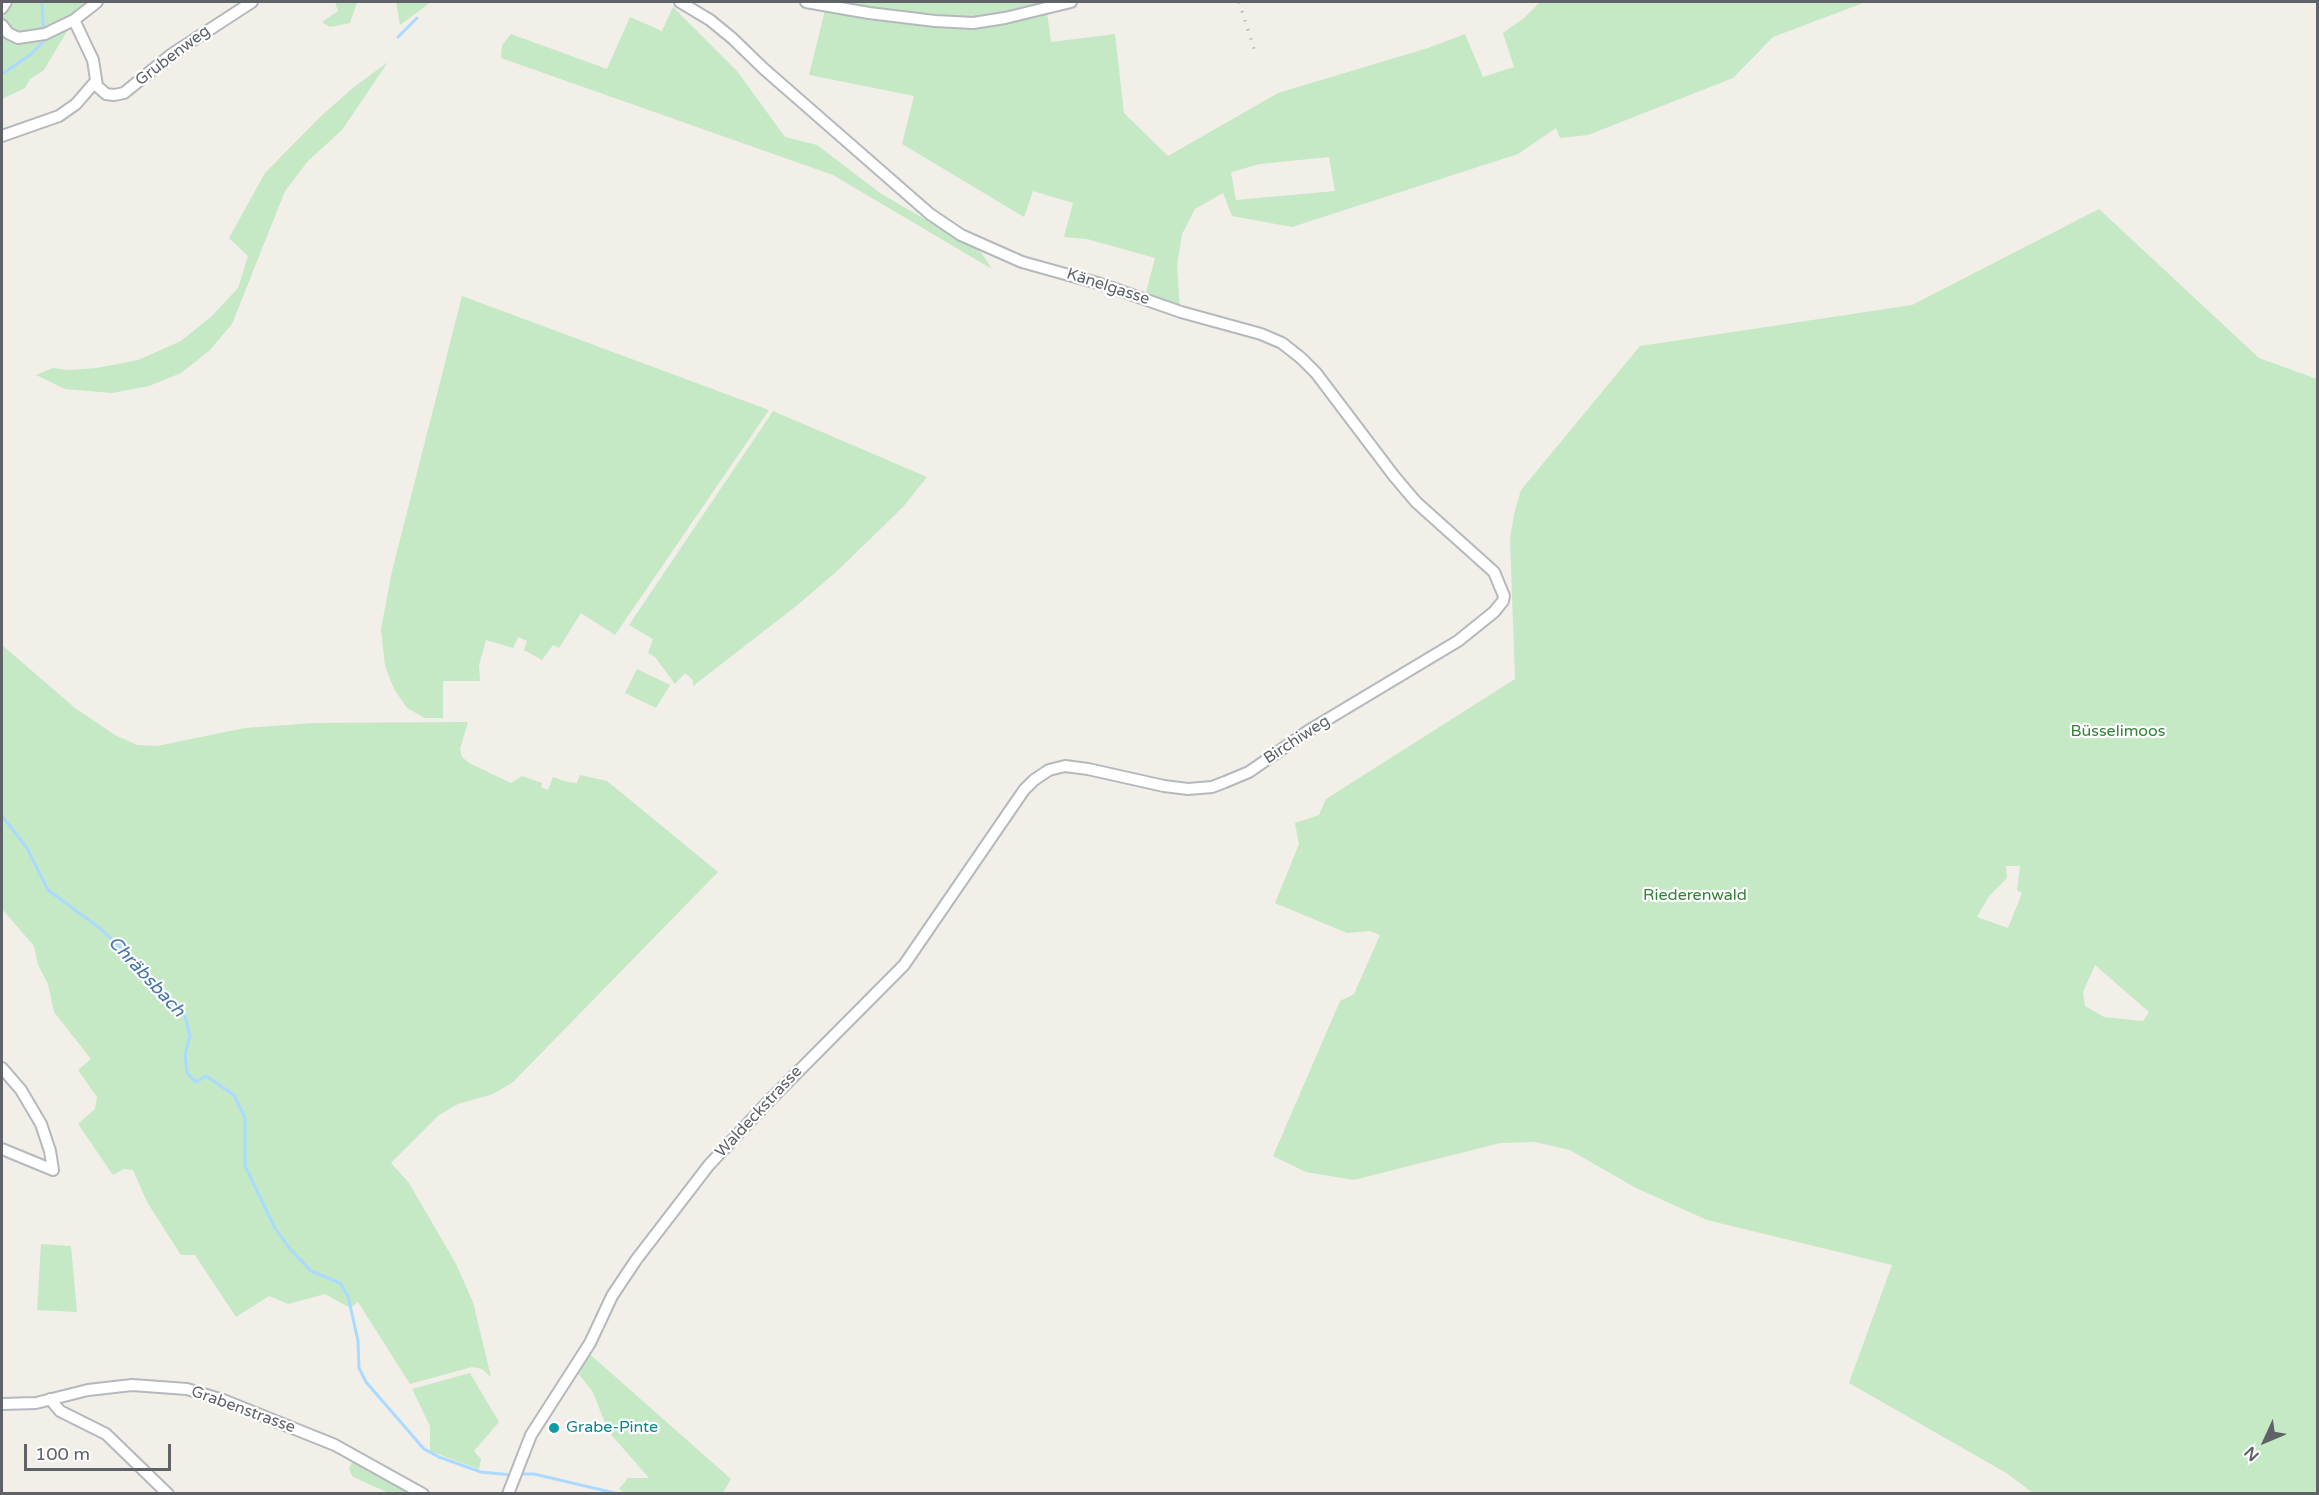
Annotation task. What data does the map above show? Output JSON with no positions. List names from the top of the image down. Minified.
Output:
{"streets":{"street":["Grubenweg","Känelgasse","Birchiweg","Waldeckstrasse","Grabenstrasse"]},"crossings":[["Känelgasse","Birchiweg"],["Birchiweg","Waldeckstrasse"]],"water":["Chräbsbach"],"parks":["Büsselimoos","Riederenwald"],"places":["Grabe-Pinte"],"scale_bar":"100 m","north":"bottom left"}
